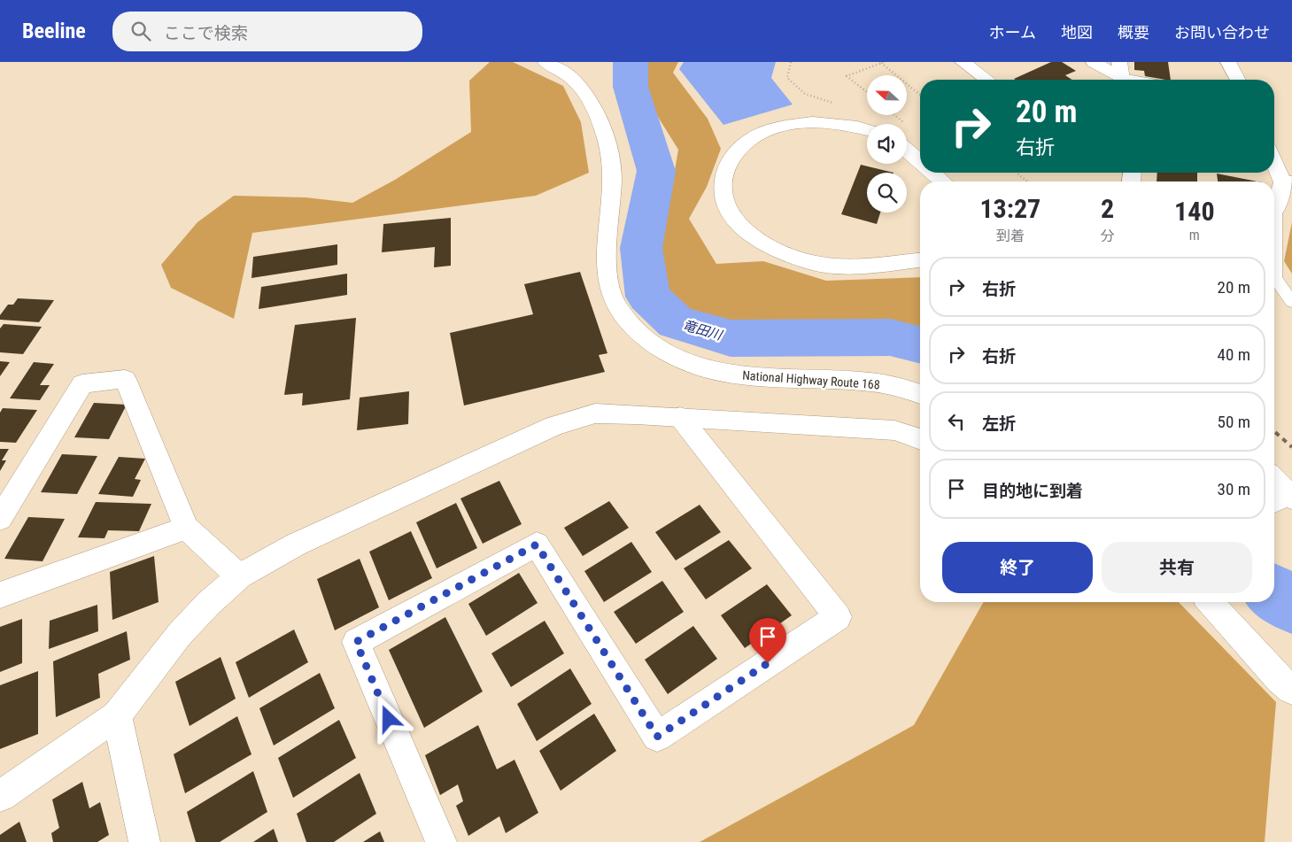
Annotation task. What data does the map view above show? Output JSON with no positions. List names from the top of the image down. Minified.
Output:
{"streets":{"main road":["National Highway Route 168"]},"water":["竜田川"],"north":"left","page":{"header":"Beeline","search":"ここで検索","nav":["ホーム","地図","概要","お問い合わせ"],"turn":["20 m","右折"],"eta":["13:27","到着","2","分","140","m"],"list":[{"name":"右折","value":"20 m"},{"name":"右折","value":"40 m"},{"name":"左折","value":"50 m"},{"name":"目的地に到着","value":"30 m"}],"buttons":["終了","共有"]}}
